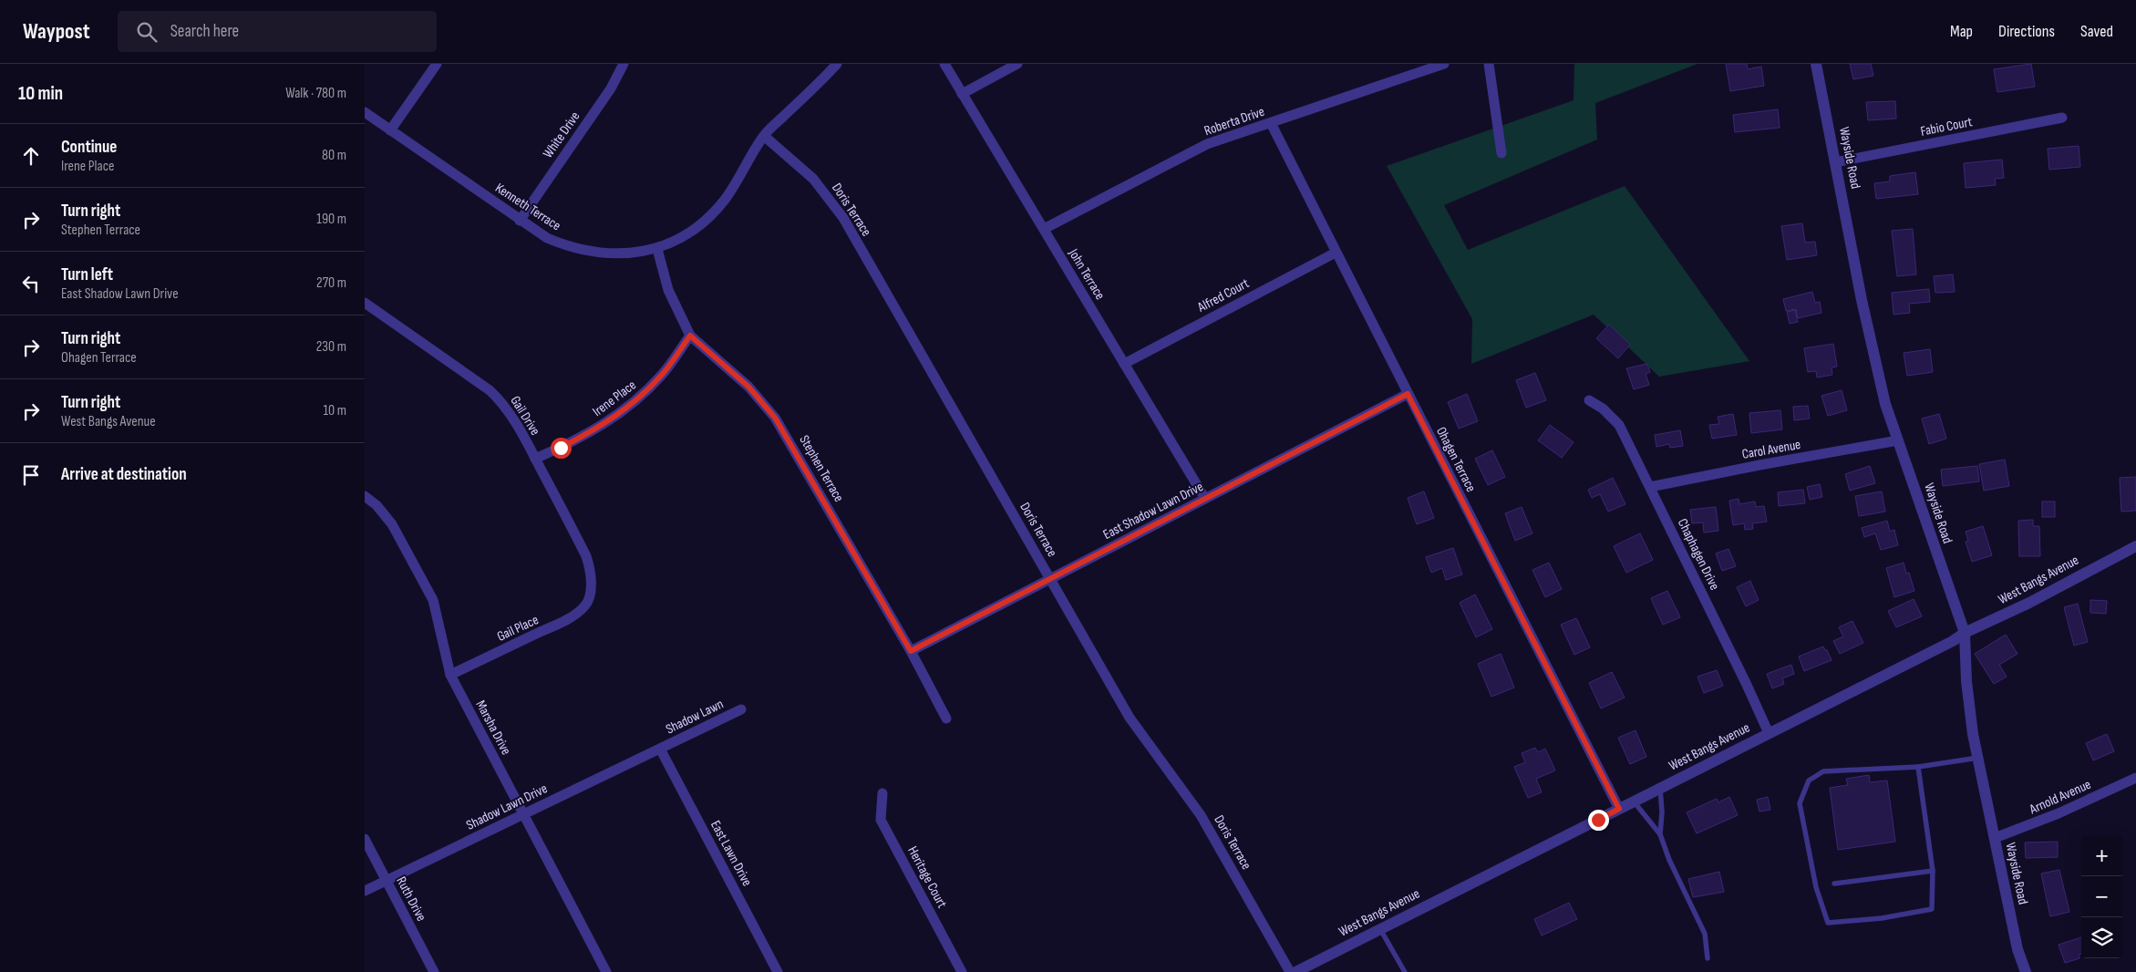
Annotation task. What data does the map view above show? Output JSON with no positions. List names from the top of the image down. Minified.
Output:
{"streets":{"street":["Roberta Drive","Fabio Court","White Drive","Wayside Road","Kenneth Terrace","Doris Terrace","John Terrace","Alfred Court","Irene Place","Gail Drive","Carol Avenue","Ohagen Terrace","Stephen Terrace","East Shadow Lawn Drive","Chaphagen Drive","West Bangs Avenue","Gail Place","Shadow Lawn","Marsha Drive","Arnold Avenue","Shadow Lawn Drive","East Lawn Drive","Heritage Court","Ruth Drive"]},"crossings":[["Roberta Drive","John Terrace"],["Roberta Drive","Ohagen Terrace"],["Fabio Court","Wayside Road"],["White Drive","Kenneth Terrace"],["Wayside Road","Carol Avenue"],["Wayside Road","West Bangs Avenue"],["Wayside Road","Arnold Avenue"],["Kenneth Terrace","Doris Terrace"],["Kenneth Terrace","Stephen Terrace"],["Doris Terrace","East Shadow Lawn Drive"],["John Terrace","Alfred Court"],["John Terrace","East Shadow Lawn Drive"],["Alfred Court","Ohagen Terrace"],["Irene Place","Gail Drive"],["Irene Place","Stephen Terrace"],["Gail Drive","Gail Place"],["Carol Avenue","Chaphagen Drive"],["Ohagen Terrace","East Shadow Lawn Drive"],["Ohagen Terrace","West Bangs Avenue"],["Stephen Terrace","East Shadow Lawn Drive"],["Chaphagen Drive","West Bangs Avenue"],["Gail Place","Marsha Drive"],["Shadow Lawn","Shadow Lawn Drive"],["Shadow Lawn","East Lawn Drive"],["Marsha Drive","Shadow Lawn Drive"],["Shadow Lawn Drive","East Lawn Drive"],["Shadow Lawn Drive","Ruth Drive"]],"page":{"header":"Waypost","search":"Search here","nav":["Map","Directions","Saved"],"heading":["10 min","Walk · 780 m"],"list":[["Continue","Irene Place","80 m"],["Turn right","Stephen Terrace","190 m"],["Turn left","East Shadow Lawn Drive","270 m"],["Turn right","Ohagen Terrace","230 m"],["Turn right","West Bangs Avenue","10 m"],"Arrive at destination"],"map_buttons":["+","−"]}}
